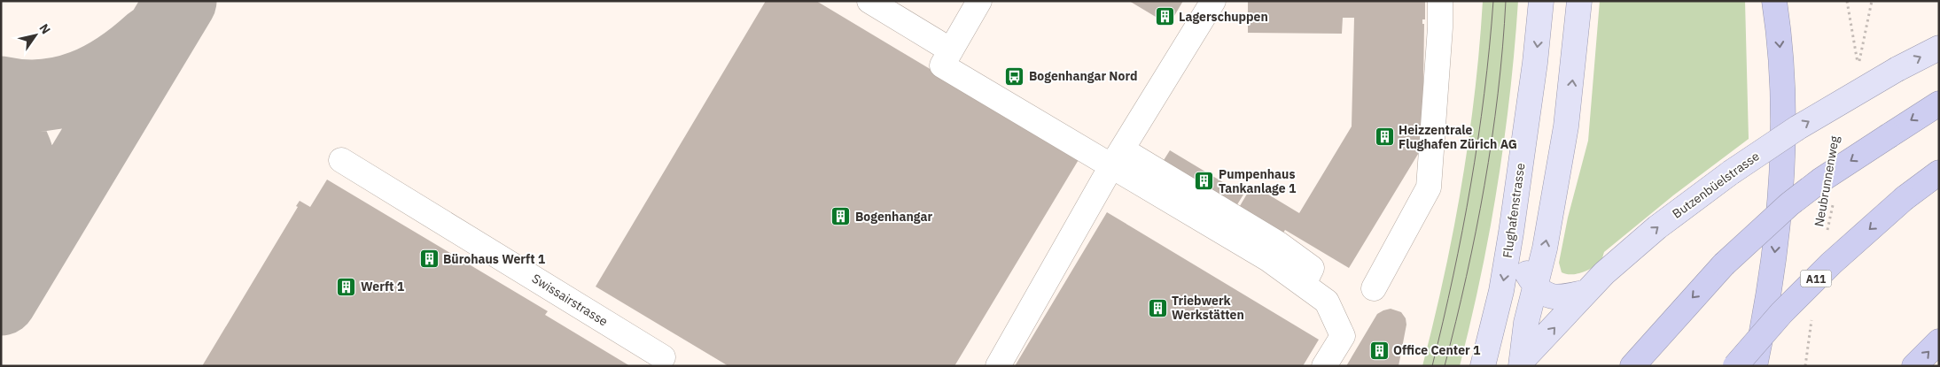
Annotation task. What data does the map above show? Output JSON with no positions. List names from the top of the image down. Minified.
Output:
{"streets":{"highway":["A11"],"main road":["Butzenbüelstrasse","Flughafenstrasse"],"lane":["Swissairstrasse"],"path":["Neubrunnenweg"]},"one_way":["Butzenbüelstrasse"],"places":{"building":["Lagerschuppen","Heizzentrale Flughafen Zürich AG","Pumpenhaus Tankanlage 1","Bogenhangar","Bürohaus Werft 1","Werft 1","Triebwerk Werkstätten","Office Center 1"],"bus stop":["Bogenhangar Nord"]},"north":"top right"}
